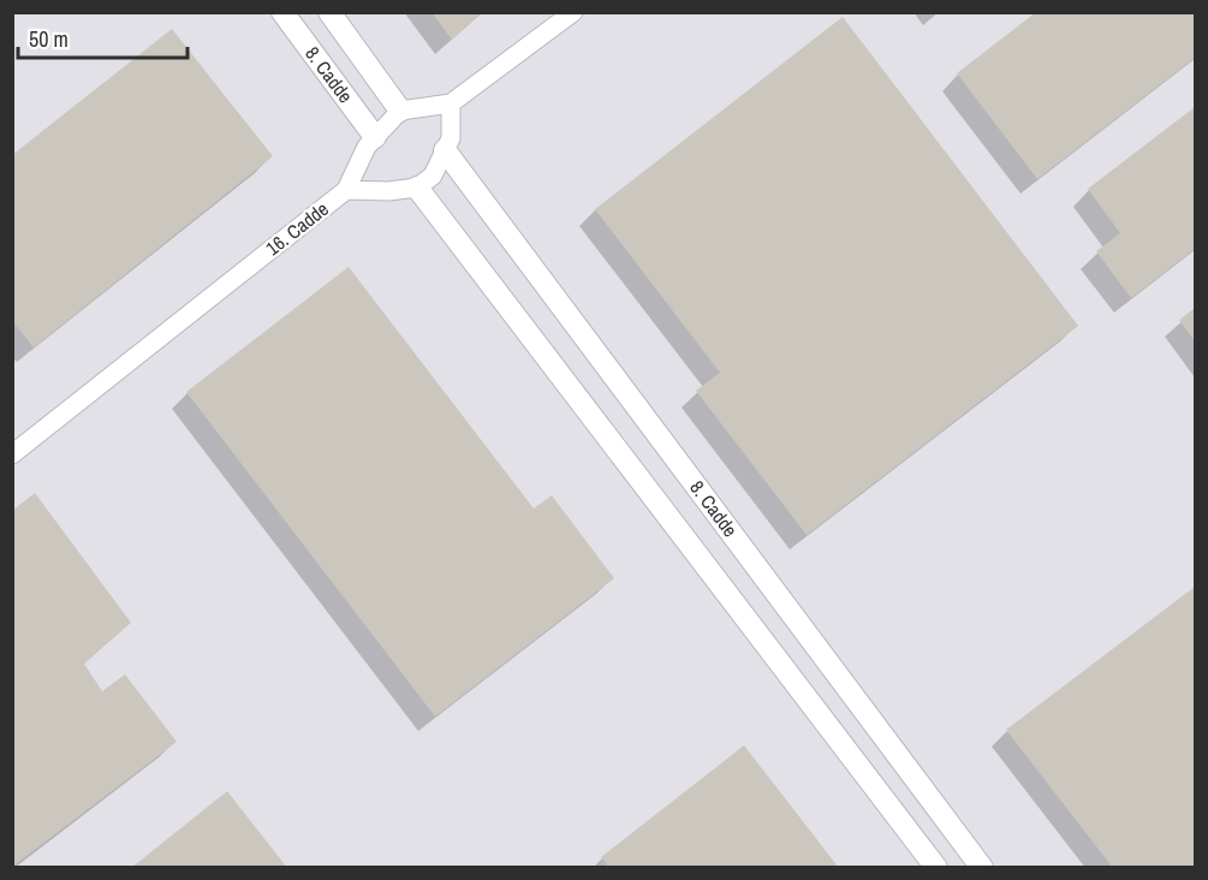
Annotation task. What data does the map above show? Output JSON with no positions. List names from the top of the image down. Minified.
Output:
{"streets":{"street":["8. Cadde","16. Cadde"]},"crossings":[["8. Cadde","16. Cadde"]],"scale_bar":"50 m"}
